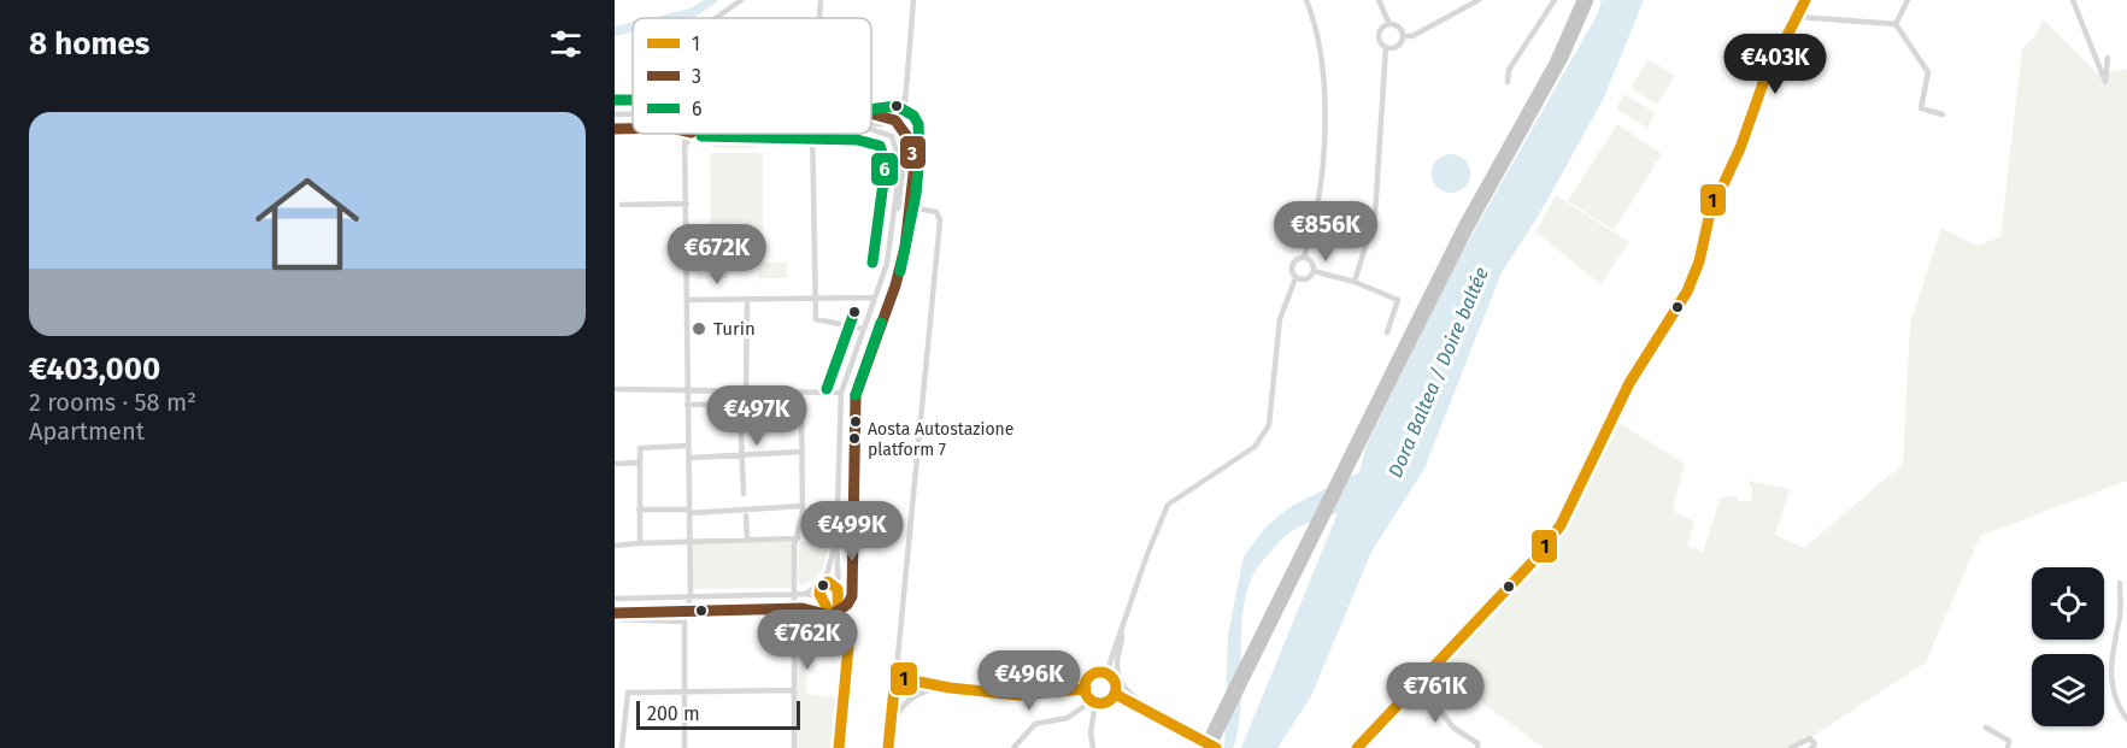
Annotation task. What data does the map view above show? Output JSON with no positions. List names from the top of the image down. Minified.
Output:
{"water":["Dora Baltea / Doire baltée"],"places":["Turin","Aosta Autostazione platform 7"],"lines":["transit line 1","transit line 6","transit line 3"],"legend":["1","3","6"],"scale_bar":"200 m","page":{"heading":"8 homes","price":["€403K","€856K","€672K","€497K","€499K","€762K","€496K","€761K"],"list":[{"name":"€403,000","note":"2 rooms · 58 m² · Apartment"}],"scale":"200 m"}}
